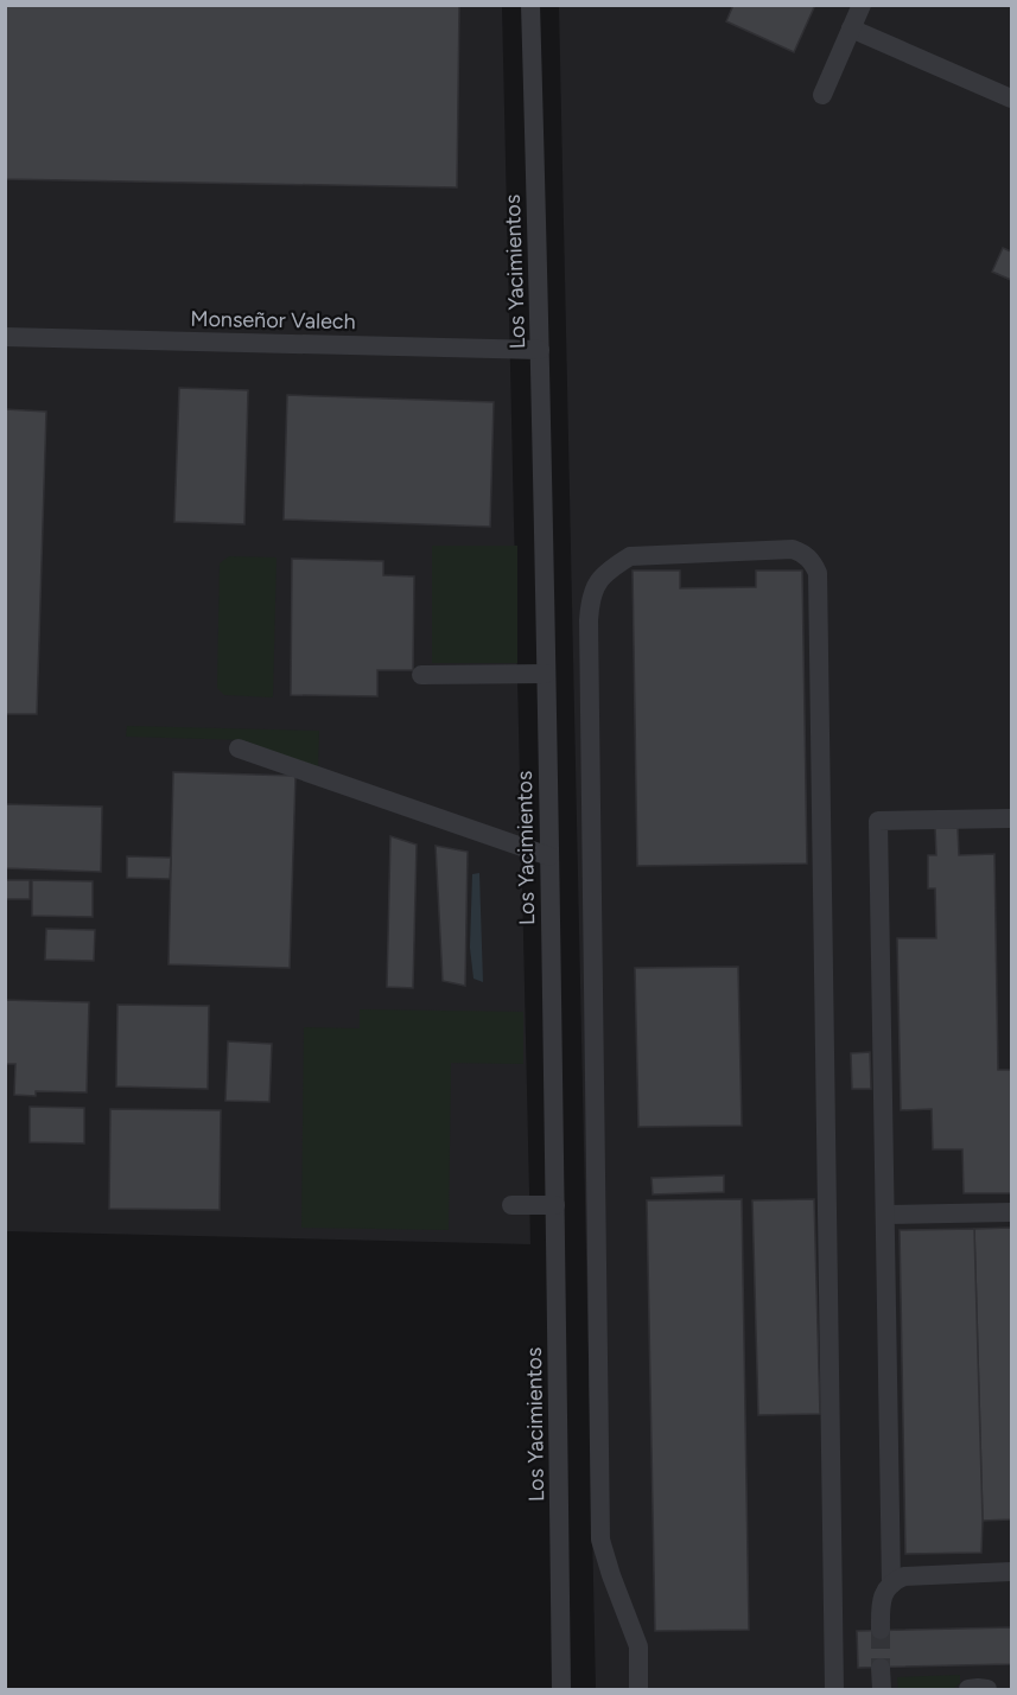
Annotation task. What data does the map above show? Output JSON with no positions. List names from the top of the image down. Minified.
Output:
{"streets":{"street":["Los Yacimientos","Monseñor Valech"]},"crossings":[["Los Yacimientos","Monseñor Valech"]]}
